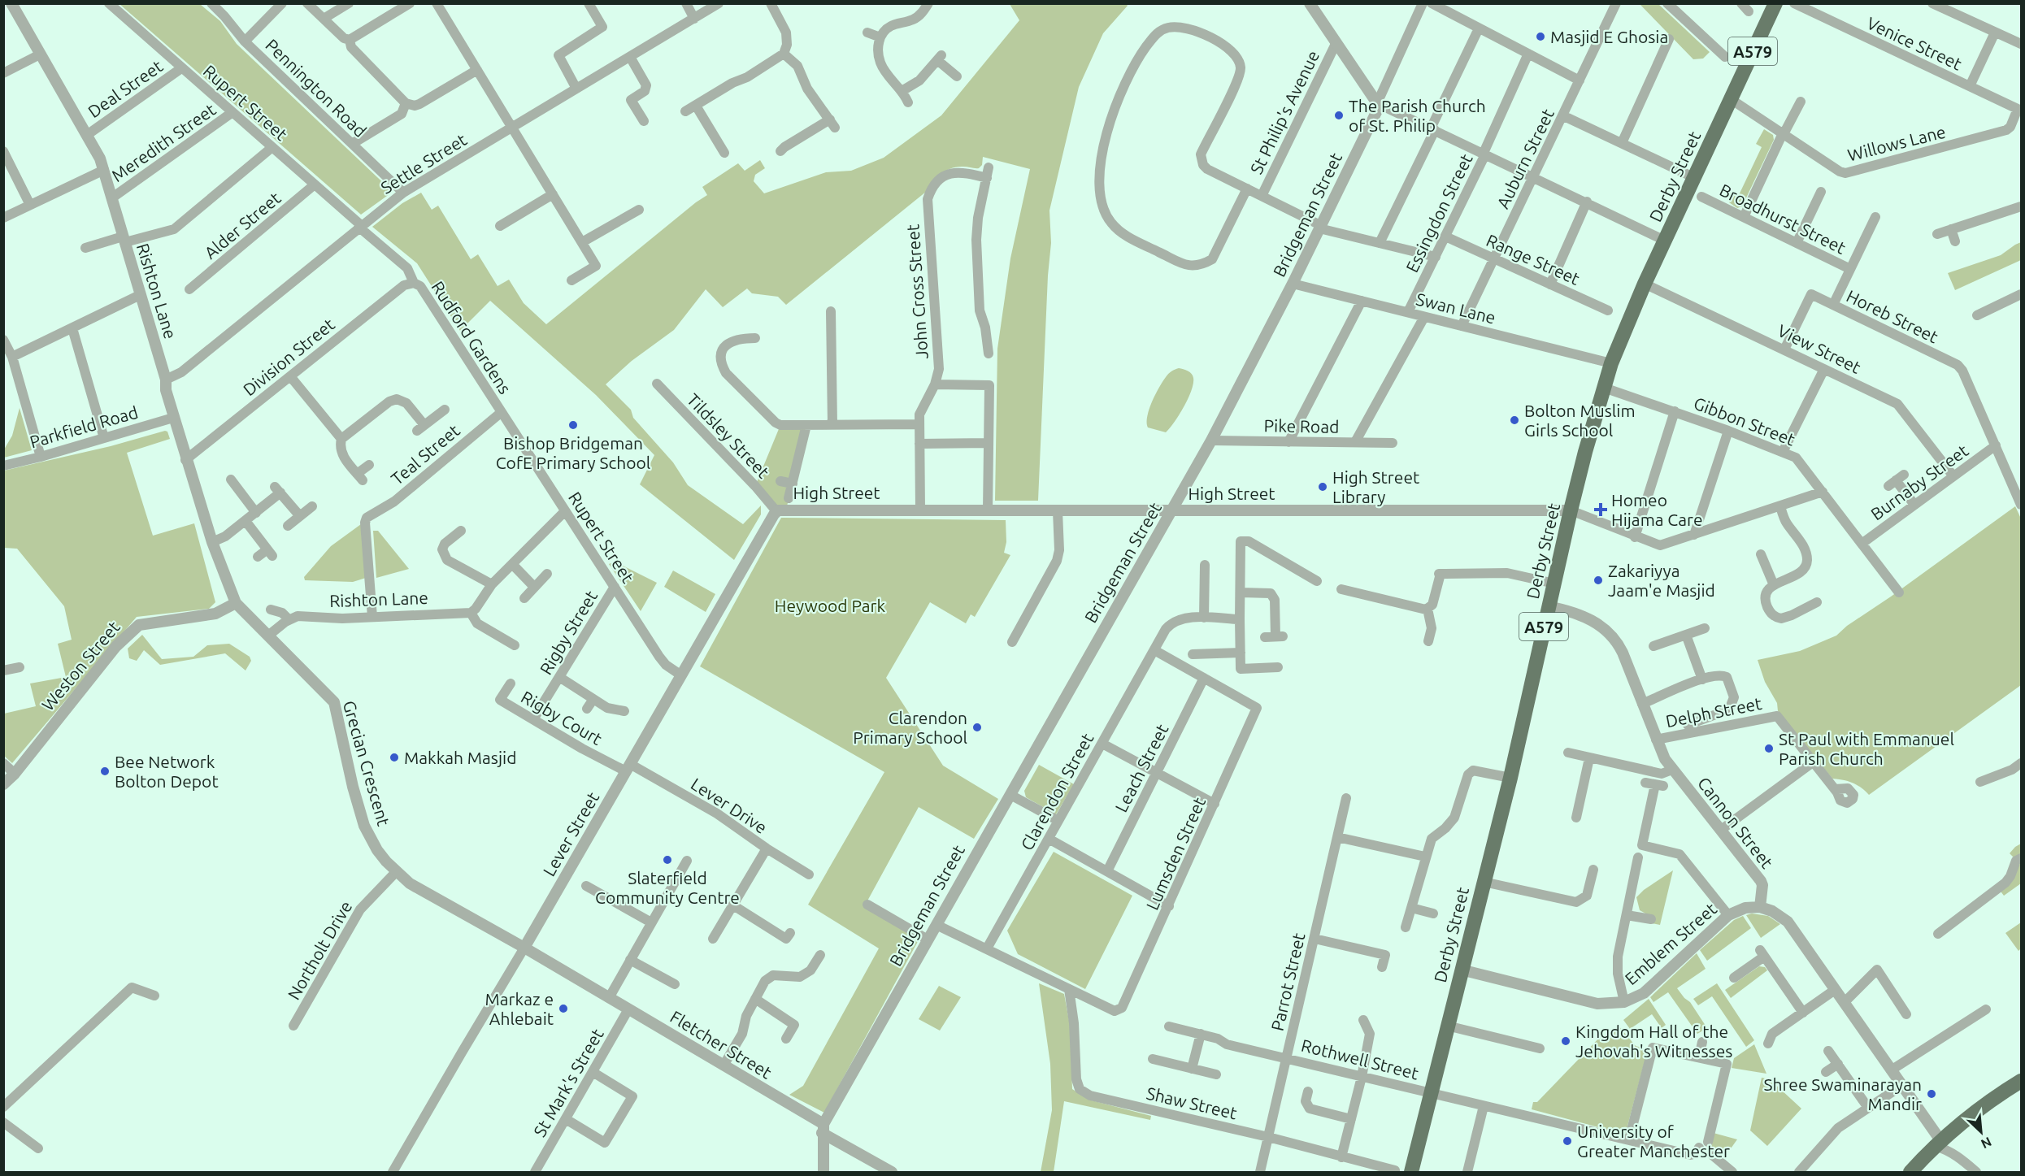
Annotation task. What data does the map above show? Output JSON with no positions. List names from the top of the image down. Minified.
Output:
{"streets":{"main road":["A579","Derby Street"],"street":["Venice Street","Pennington Road","Deal Street","Rupert Street","St Philip's Avenue","Meredith Street","Willows Lane","Auburn Street","Settle Street","Essingdon Street","Bridgeman Street","Broadhurst Street","Alder Street","Range Street","Rishton Lane","John Cross Street","Swan Lane","Horeb Street","Rudford Gardens","View Street","Division Street","Gibbon Street","Pike Road","Parkfield Road","Tildsley Street","Teal Street","Burnaby Street","High Street","Rigby Street","Weston Street","Delph Street","Rigby Court","Grecian Crescent","Leach Street","Clarendon Street","Lever Drive","Cannon Street","Lever Street","Lumsden Street","Emblem Street","Northolt Drive","Parrot Street","Fletcher Street","Rothwell Street","St Mark's Street","Shaw Street"]},"crossings":[["Venice Street","Willows Lane"],["A579","Willows Lane"],["A579","Derby Street"],["Pennington Road","Settle Street"],["Deal Street","Rupert Street"],["Deal Street","Rishton Lane"],["Rupert Street","Meredith Street"],["Rupert Street","Settle Street"],["Rupert Street","Alder Street"],["Rupert Street","Rudford Gardens"],["Rupert Street","Division Street"],["Rupert Street","Teal Street"],["Rupert Street","Rigby Street"],["Rupert Street","Lever Street"],["Meredith Street","Rishton Lane"],["Willows Lane","Derby Street"],["Auburn Street","Range Street"],["Auburn Street","Swan Lane"],["Settle Street","Rishton Lane"],["Derby Street","Swan Lane"],["Derby Street","View Street"],["Derby Street","Gibbon Street"],["Derby Street","High Street"],["Derby Street","Cannon Street"],["Derby Street","Emblem Street"],["Derby Street","Rothwell Street"],["Essingdon Street","Range Street"],["Essingdon Street","Swan Lane"],["Bridgeman Street","Swan Lane"],["Bridgeman Street","Pike Road"],["Bridgeman Street","High Street"],["Bridgeman Street","Fletcher Street"],["Rishton Lane","Division Street"],["Rishton Lane","Parkfield Road"],["Rishton Lane","Teal Street"],["Rishton Lane","Weston Street"],["Rishton Lane","Grecian Crescent"],["John Cross Street","High Street"],["Horeb Street","View Street"],["Horeb Street","Burnaby Street"],["Rudford Gardens","Division Street"],["Rudford Gardens","Teal Street"],["View Street","Burnaby Street"],["Gibbon Street","Burnaby Street"],["Tildsley Street","High Street"],["Tildsley Street","Lever Street"],["High Street","Lever Street"],["Rigby Street","Rigby Court"],["Weston Street","Grecian Crescent"],["Delph Street","Cannon Street"],["Rigby Court","Lever Drive"],["Rigby Court","Lever Street"],["Grecian Crescent","Lever Street"],["Grecian Crescent","Northolt Drive"],["Grecian Crescent","Fletcher Street"],["Leach Street","Lumsden Street"],["Lever Drive","Lever Street"],["Cannon Street","Emblem Street"],["Lever Street","Fletcher Street"],["Lumsden Street","Shaw Street"],["Parrot Street","Rothwell Street"],["Parrot Street","Shaw Street"],["Fletcher Street","St Mark's Street"]],"parks":["Heywood Park"],"places":{"other":["Masjid E Ghosia","The Parish Church of St. Philip","Bolton Muslim Girls School","Bishop Bridgeman CofE Primary School","High Street Library","Zakariyya Jaam'e Masjid","Clarendon Primary School","St Paul with Emmanuel Parish Church","Makkah Masjid","Bee Network Bolton Depot","Slaterfield Community Centre","Markaz e Ahlebait","Kingdom Hall of the Jehovah's Witnesses","Shree Swaminarayan Mandir","University of Greater Manchester"],"health":["Homeo Hijama Care"]},"north":"bottom right"}
